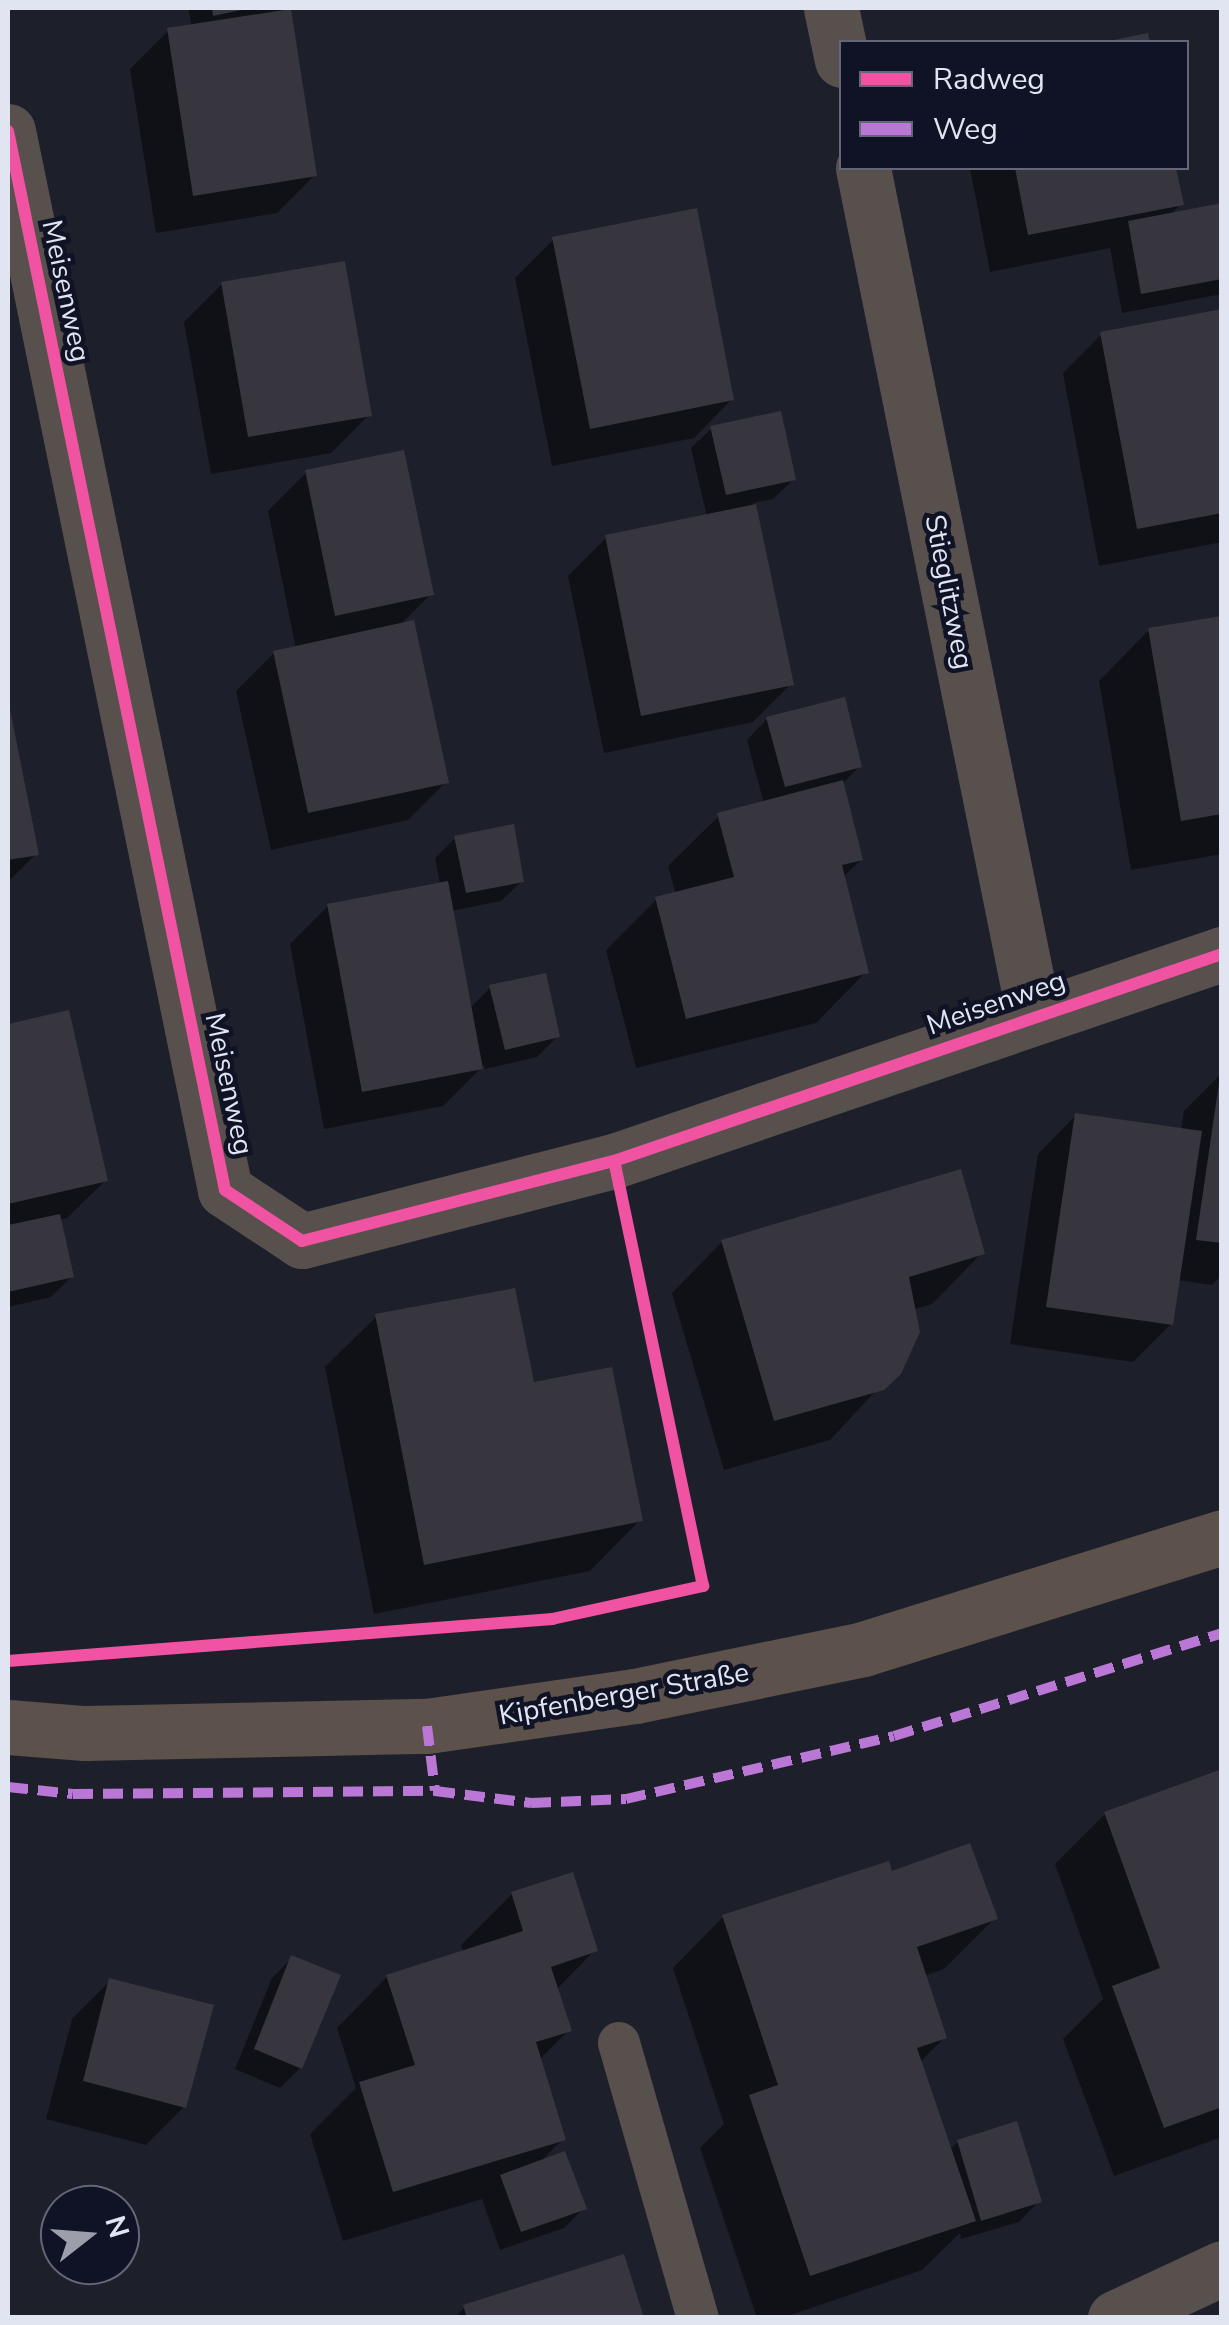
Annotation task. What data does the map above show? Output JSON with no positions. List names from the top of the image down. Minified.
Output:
{"streets":{"street":["Meisenweg","Stieglitzweg","Kipfenberger Straße"]},"crossings":[["Meisenweg","Stieglitzweg"]],"legend":["Radweg","Weg"],"north":"right"}
